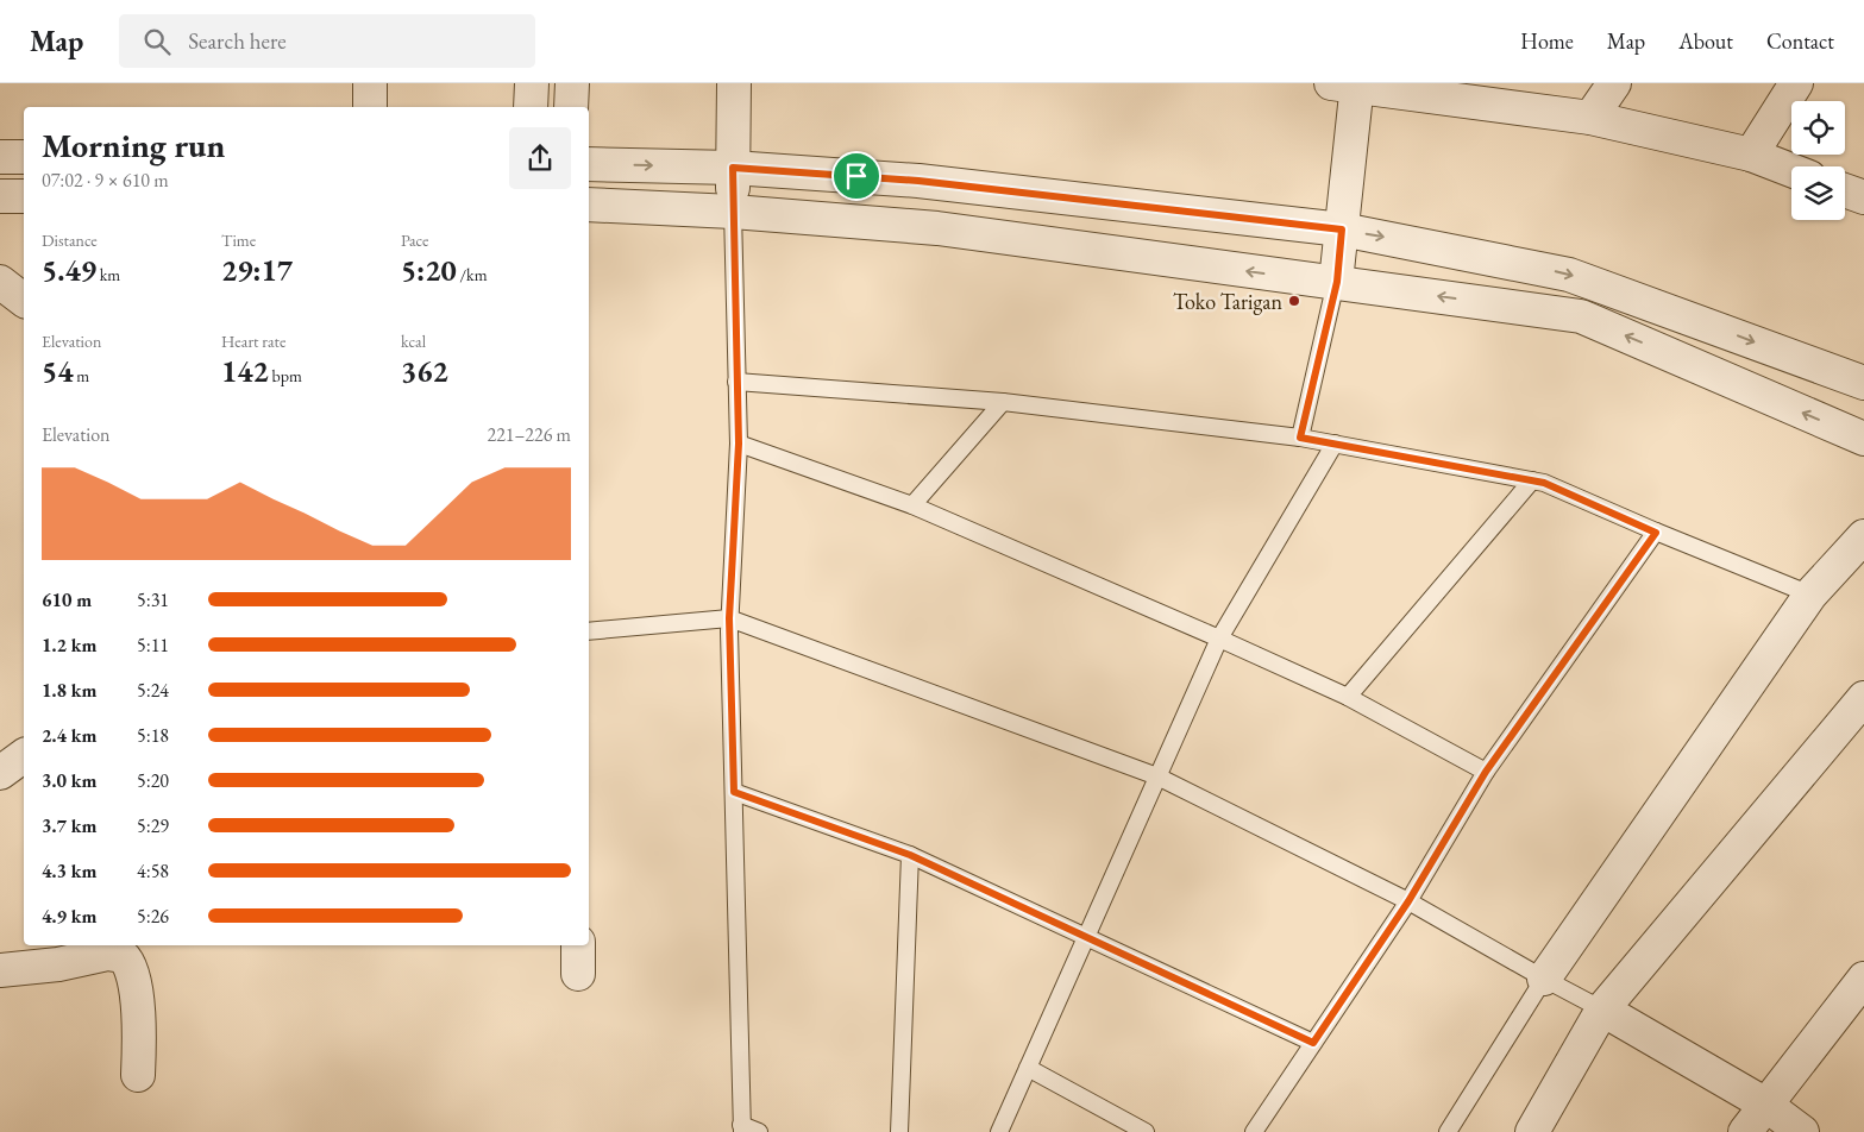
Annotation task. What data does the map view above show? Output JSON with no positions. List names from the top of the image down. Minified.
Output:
{"places":["Toko Tarigan"],"page":{"header":"Map","search":"Search here","nav":["Home","Map","About","Contact"],"heading":["Morning run","07:02 · 9 × 610 m"],"stats":[["Distance","5.49 km"],["Time","29:17"],["Pace","5:20 /km"],["Elevation","54 m"],["Heart rate","142 bpm"],["kcal","362"]],"chart":["Elevation","221–226 m"],"list":[{"name":"610 m","note":"5:31"},{"name":"1.2 km","note":"5:11"},{"name":"1.8 km","note":"5:24"},{"name":"2.4 km","note":"5:18"},{"name":"3.0 km","note":"5:20"},{"name":"3.7 km","note":"5:29"},{"name":"4.3 km","note":"4:58"},{"name":"4.9 km","note":"5:26"}]}}
